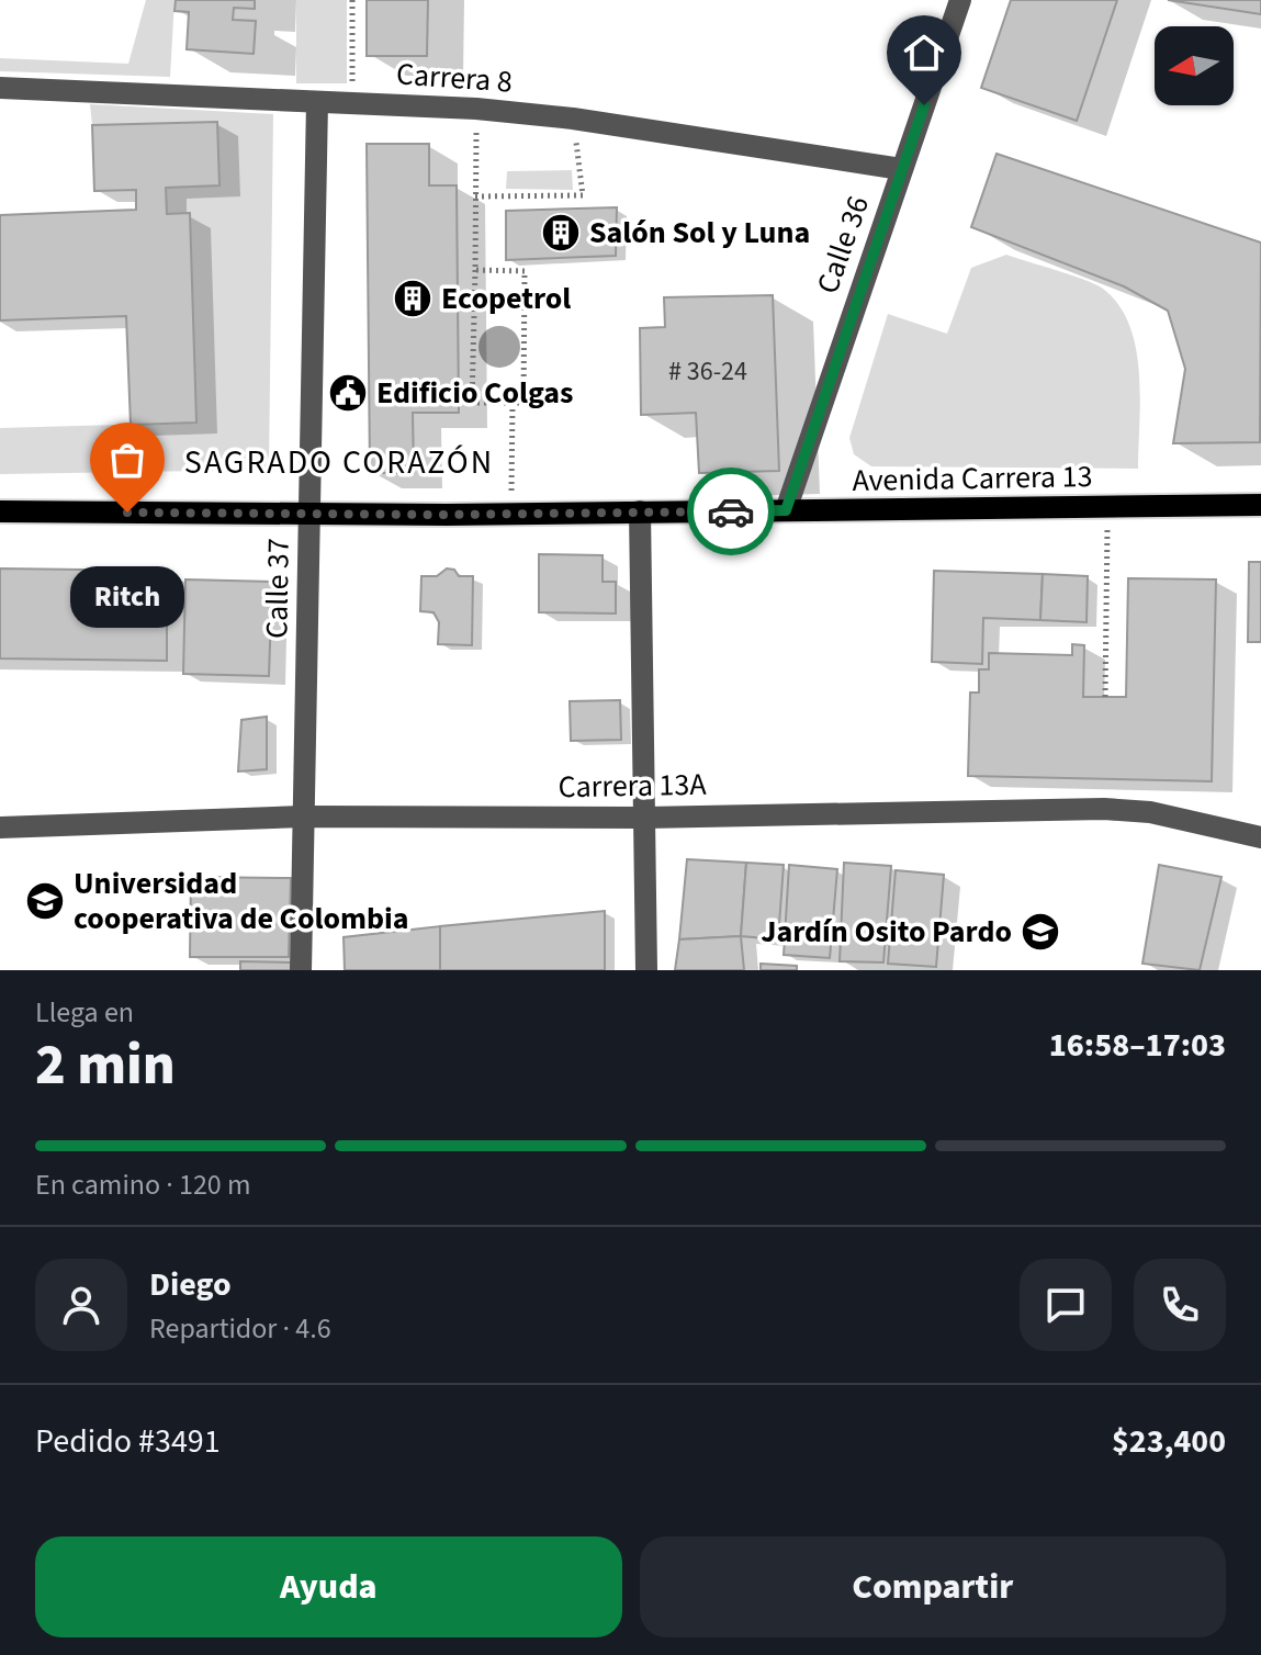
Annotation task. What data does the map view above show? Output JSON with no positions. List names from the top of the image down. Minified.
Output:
{"streets":{"main road":["Avenida Carrera 13"],"street":["Carrera 8","Calle 36","Calle 37","Carrera 13A"]},"crossings":[["Carrera 8","Calle 36"],["Carrera 8","Calle 37"],["Calle 36","Avenida Carrera 13"],["Avenida Carrera 13","Calle 37"],["Calle 37","Carrera 13A"]],"districts":["SAGRADO CORAZÓN"],"places":{"building":["Salón Sol y Luna","Ecopetrol"],"public building":["Edificio Colgas"],"other":["Ritch"],"school or university":["Universidad cooperativa de Colombia","Jardín Osito Pardo"]},"house_numbers":["# 36-24"],"north":"left","page":{"bubble":"Ritch","heading":["2 min","Llega en","16:58–17:03"],"panel":["Diego","Repartidor · 4.6","Pedido #3491","$23,400"],"bar":"En camino · 120 m","buttons":["Ayuda","Compartir"]}}
